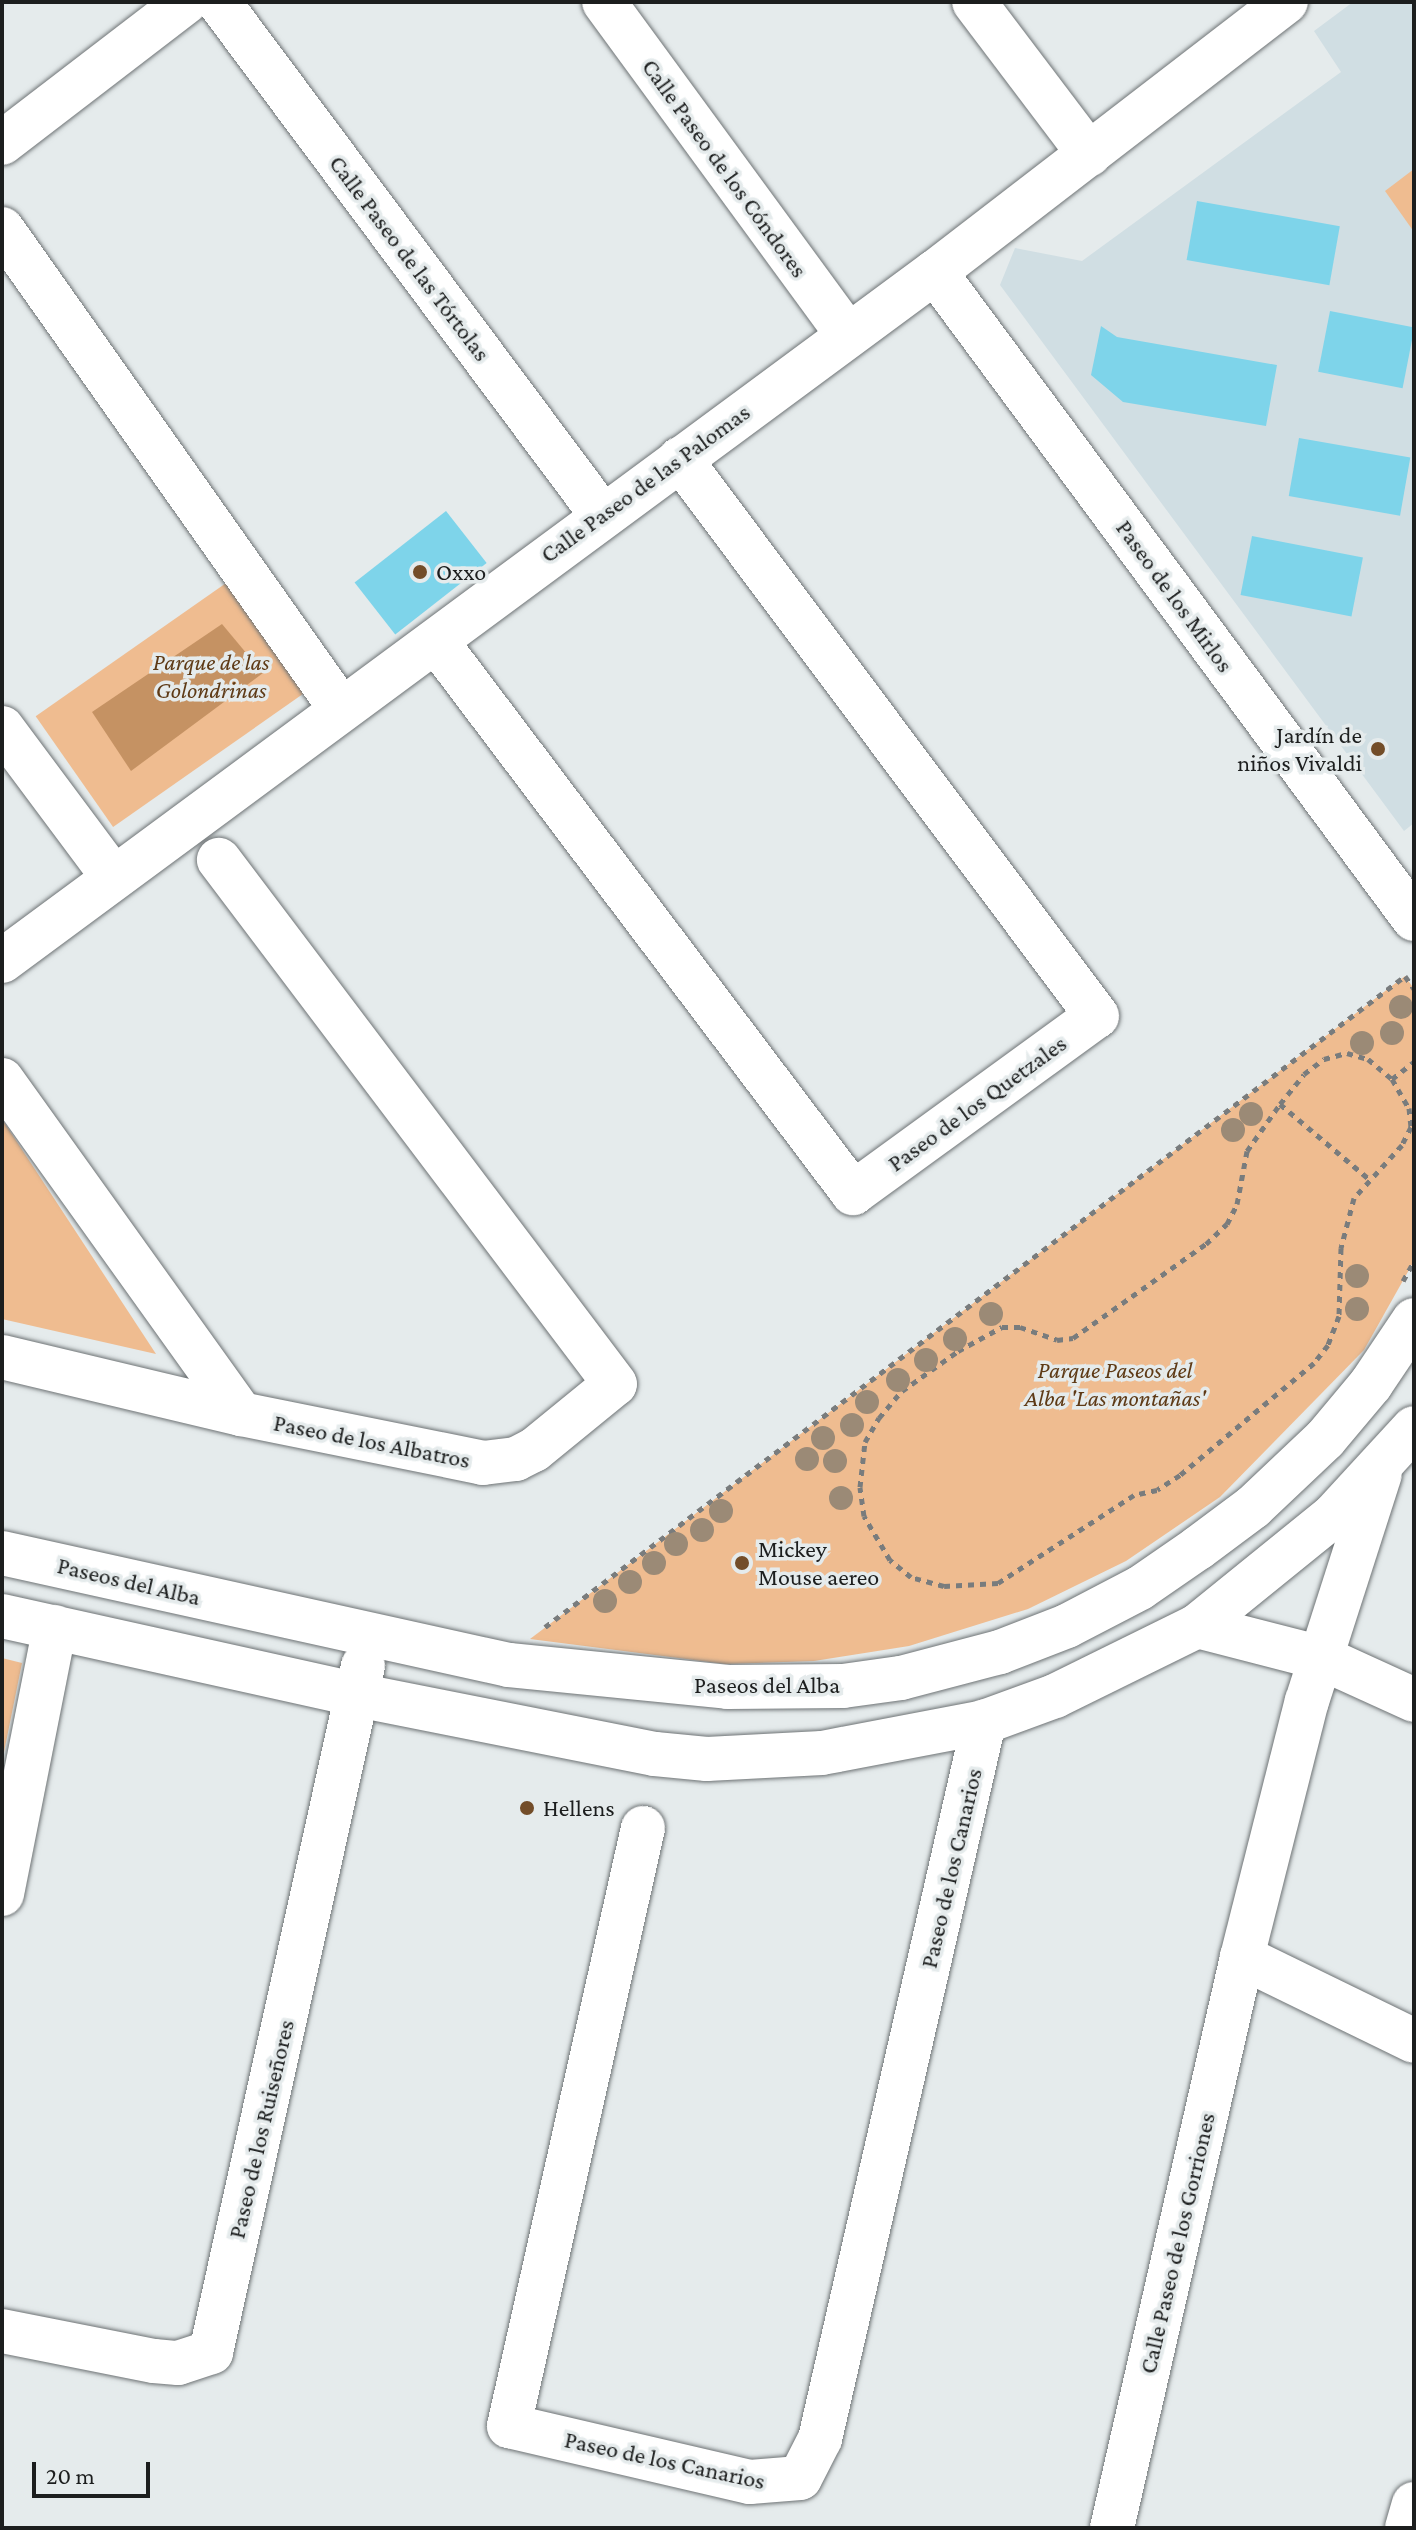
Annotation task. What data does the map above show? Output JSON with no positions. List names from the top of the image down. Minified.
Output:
{"streets":{"street":["Calle Paseo de los Cóndores","Calle Paseo de las Tórtolas","Calle Paseo de las Palomas","Paseo de los Mirlos","Paseo de los Quetzales","Paseo de los Albatros","Paseos del Alba","Paseo de los Canarios","Paseo de los Ruiseñores","Calle Paseo de los Gorriones"]},"crossings":[["Calle Paseo de los Cóndores","Calle Paseo de las Palomas"],["Calle Paseo de las Tórtolas","Calle Paseo de las Palomas"],["Calle Paseo de las Palomas","Paseo de los Mirlos"],["Calle Paseo de las Palomas","Paseo de los Quetzales"]],"parks":["Parque de las Golondrinas","Parque Paseos del Alba 'Las montañas'"],"places":["Oxxo","Jardín de niños Vivaldi","Mickey Mouse aereo","Hellens"],"scale_bar":"20 m"}
